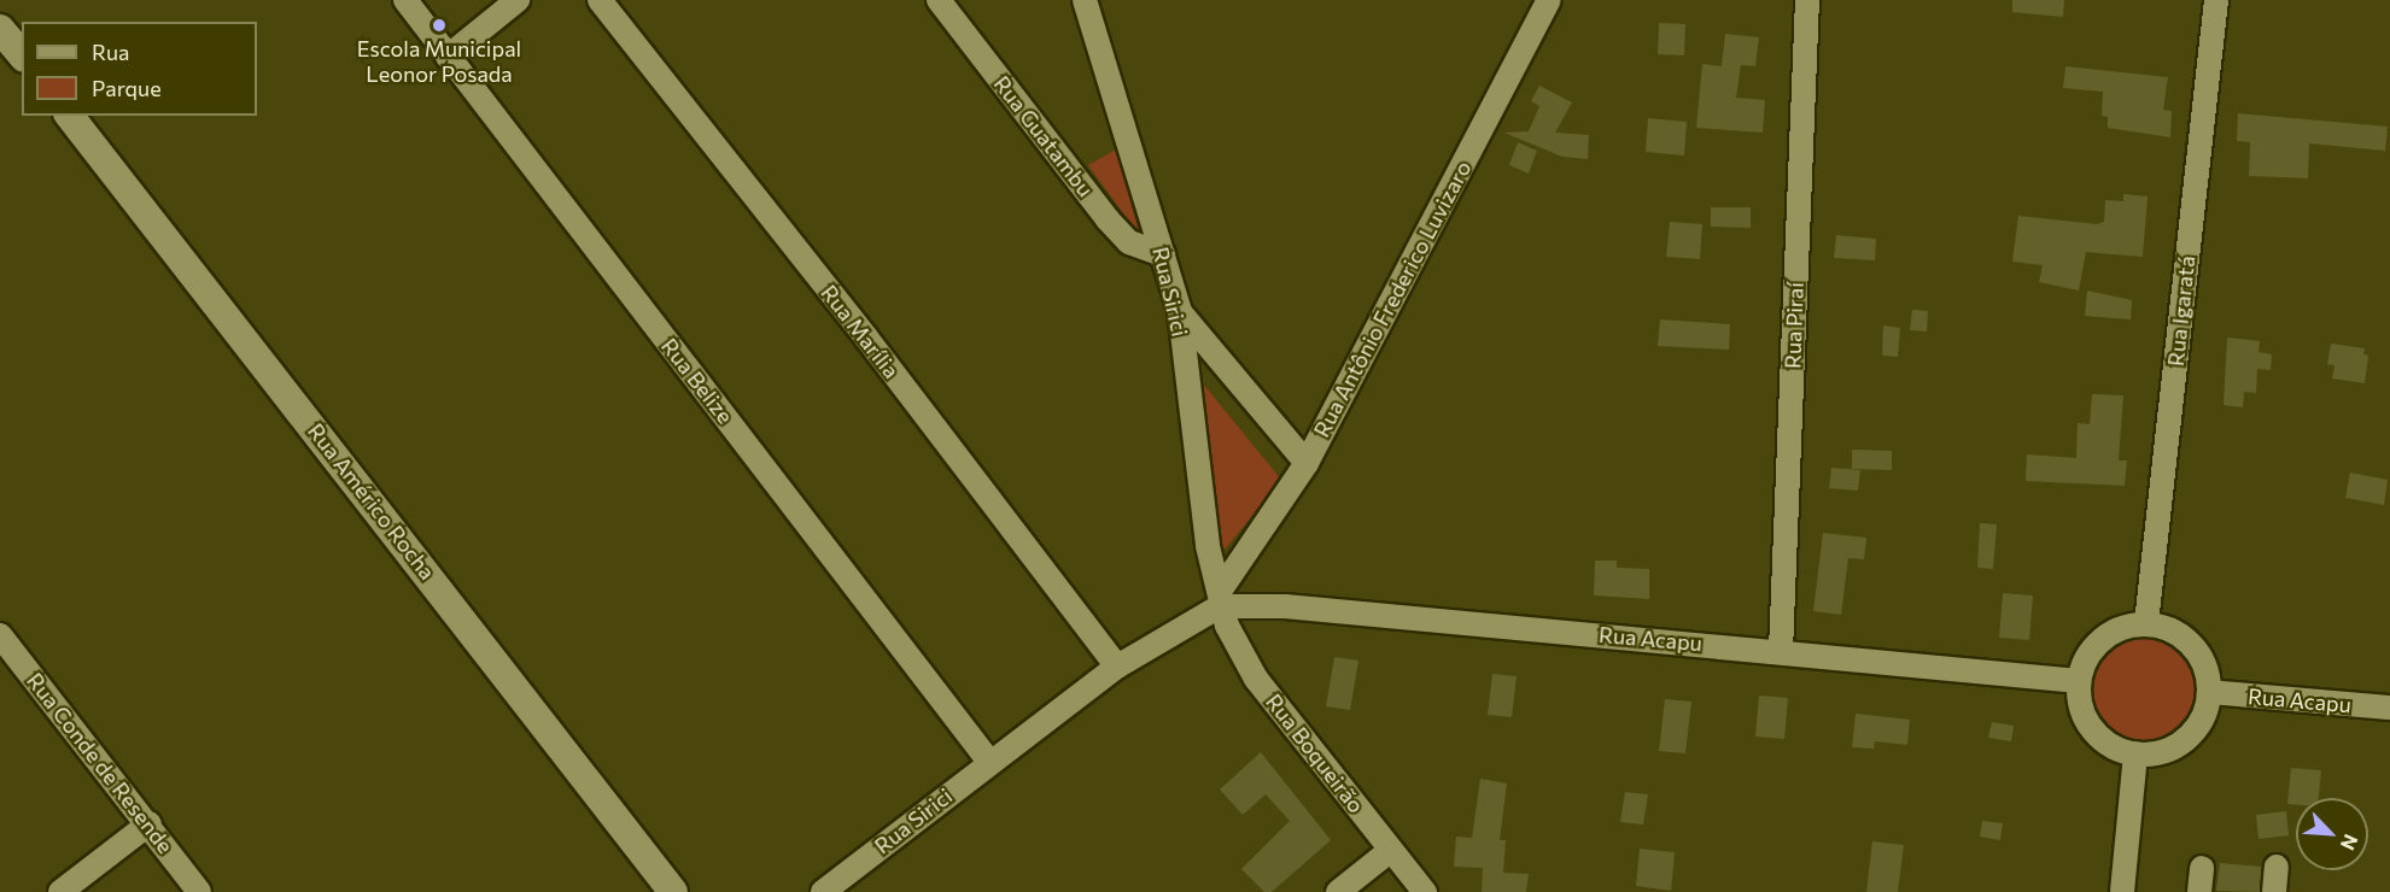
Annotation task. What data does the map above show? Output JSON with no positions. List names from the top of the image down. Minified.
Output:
{"streets":{"street":["Rua Guatambu","Rua Sirici","Rua Antônio Frederico Luvizaro","Rua Igaratá","Rua Piraí","Rua Marília","Rua Belize","Rua Américo Rocha","Rua Acapu","Rua Boqueirão","Rua Conde de Resende"]},"crossings":[["Rua Guatambu","Rua Sirici"],["Rua Sirici","Rua Antônio Frederico Luvizaro"],["Rua Sirici","Rua Marília"],["Rua Sirici","Rua Belize"],["Rua Sirici","Rua Acapu"],["Rua Sirici","Rua Boqueirão"],["Rua Antônio Frederico Luvizaro","Rua Acapu"],["Rua Antônio Frederico Luvizaro","Rua Boqueirão"],["Rua Igaratá","Rua Acapu"],["Rua Piraí","Rua Acapu"],["Rua Acapu","Rua Boqueirão"]],"places":["Escola Municipal Leonor Posada"],"legend":["Rua","Parque"],"north":"bottom right"}
